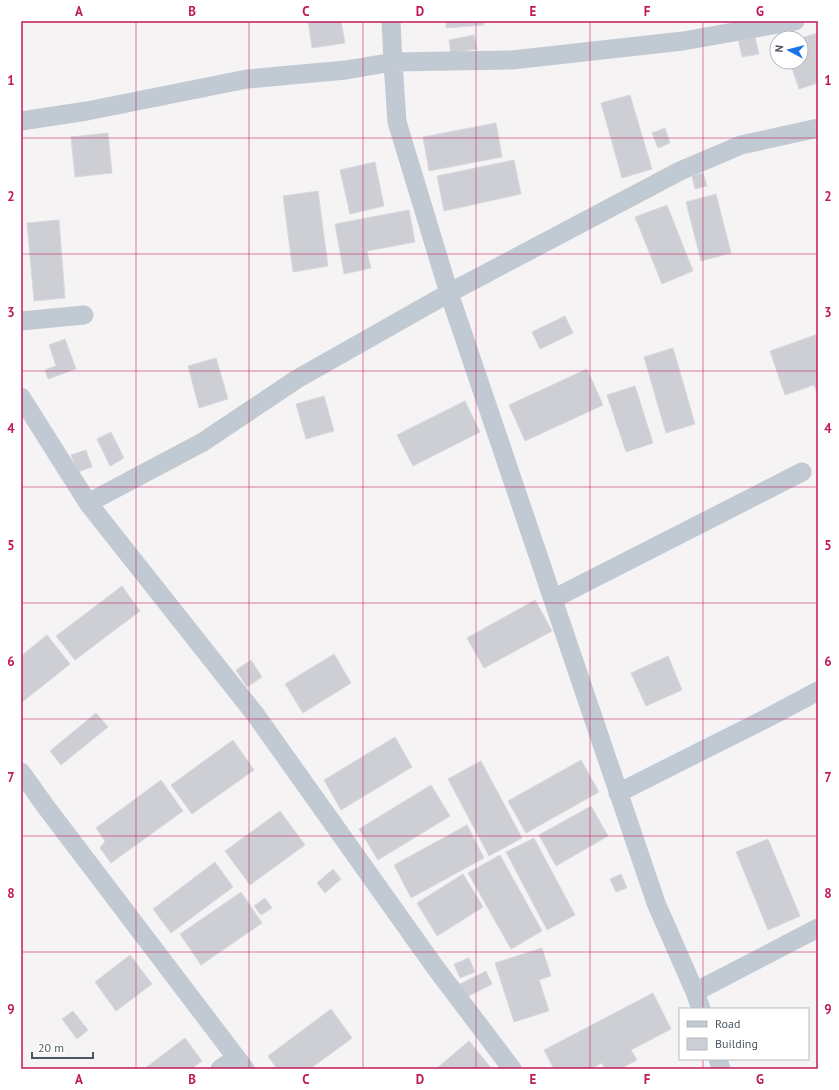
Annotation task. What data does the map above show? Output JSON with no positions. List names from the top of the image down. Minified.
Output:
{"legend":["Road","Building"],"scale_bar":"20 m","north":"left","grid":{"columns":["A","B","C","D","E","F","G"],"rows":["1","2","3","4","5","6","7","8","9"]}}
